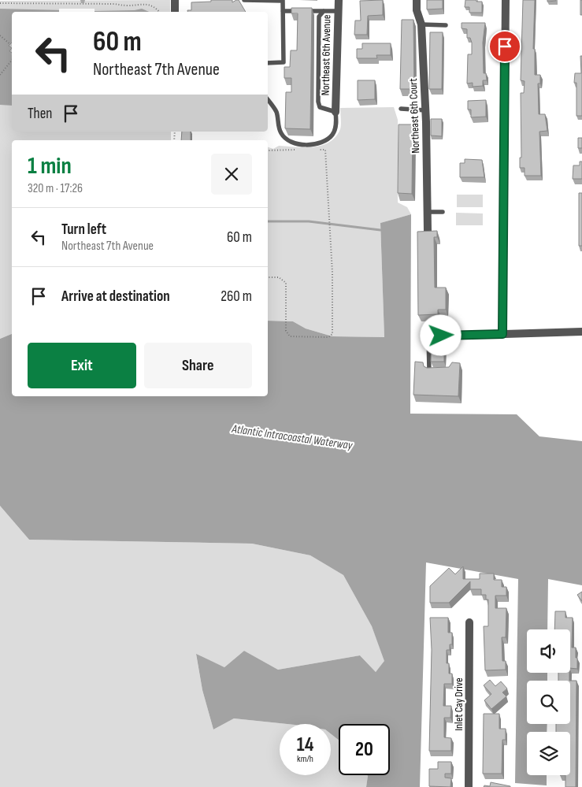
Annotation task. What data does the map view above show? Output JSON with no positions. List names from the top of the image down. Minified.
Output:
{"streets":{"street":["Northeast 6th Avenue","Northeast 6th Court","Inlet Cay Drive"]},"water":["Atlantic Intracoastal Waterway"],"page":{"turn":["60 m","Northeast 7th Avenue"],"then":"Then","heading":["1 min","320 m · 17:26"],"list":[{"name":"Turn left","note":"Northeast 7th Avenue","value":"60 m"},{"name":"Arrive at destination","value":"260 m"}],"buttons":["Exit","Share"],"speed":"14 km/h","limit":"20"}}
